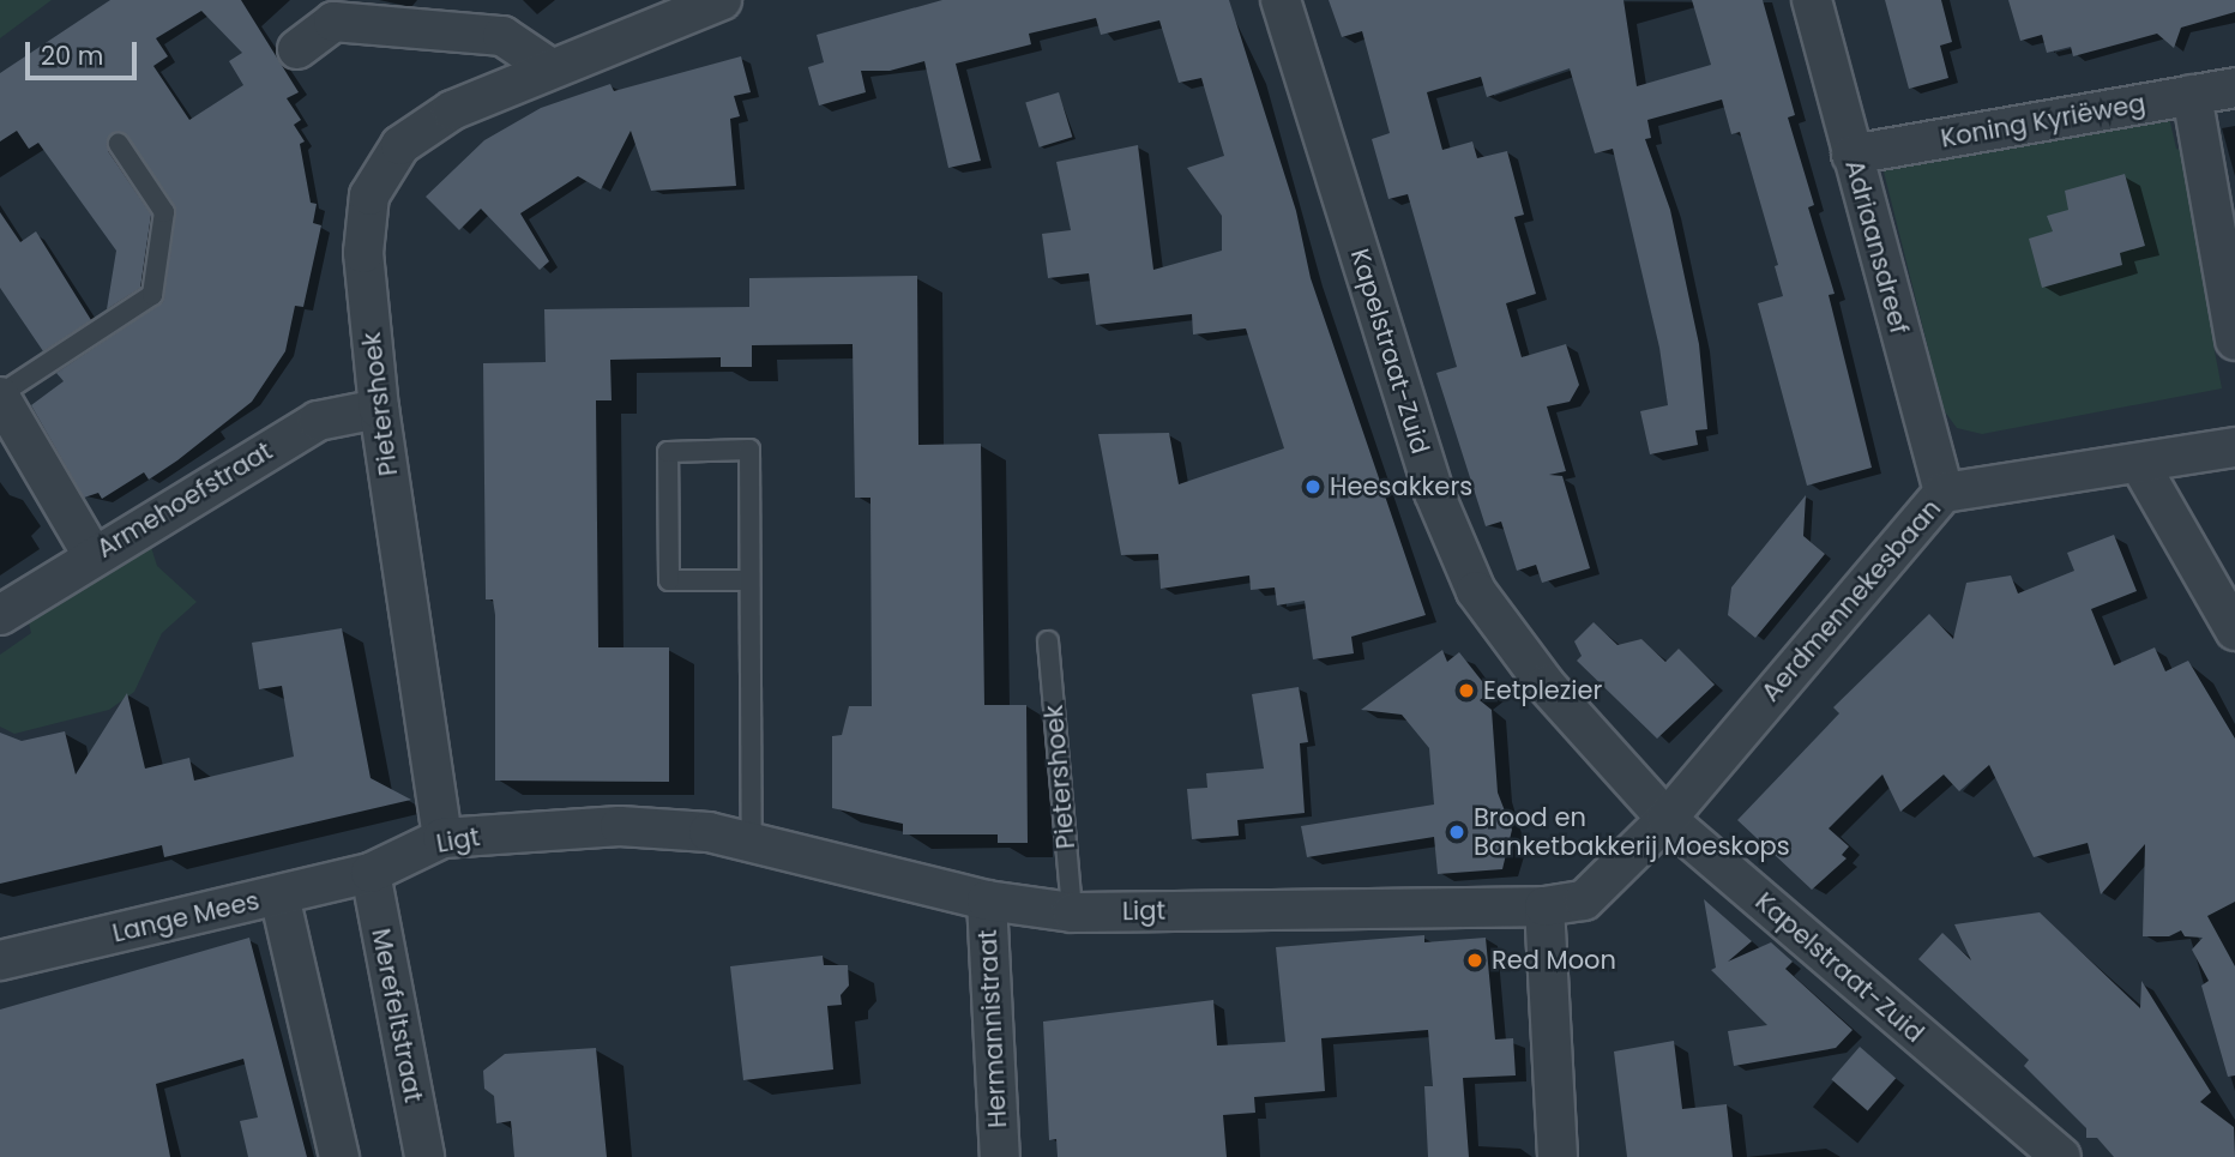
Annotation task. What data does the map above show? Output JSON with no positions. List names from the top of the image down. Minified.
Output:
{"streets":{"street":["Koning Kyriëweg","Adriaansdreef","Kapelstraat-Zuid","Pietershoek","Armehoefstraat","Aerdmennekesbaan","Ligt","Lange Mees","Merefeltstraat","Hermannistraat"]},"crossings":[["Koning Kyriëweg","Adriaansdreef"],["Adriaansdreef","Aerdmennekesbaan"],["Kapelstraat-Zuid","Aerdmennekesbaan"],["Pietershoek","Armehoefstraat"],["Pietershoek","Ligt"],["Aerdmennekesbaan","Ligt"],["Ligt","Lange Mees"],["Ligt","Merefeltstraat"],["Ligt","Hermannistraat"],["Lange Mees","Merefeltstraat"]],"places":["Heesakkers","Eetplezier","Brood en Banketbakkerij Moeskops","Red Moon"],"scale_bar":"20 m"}
